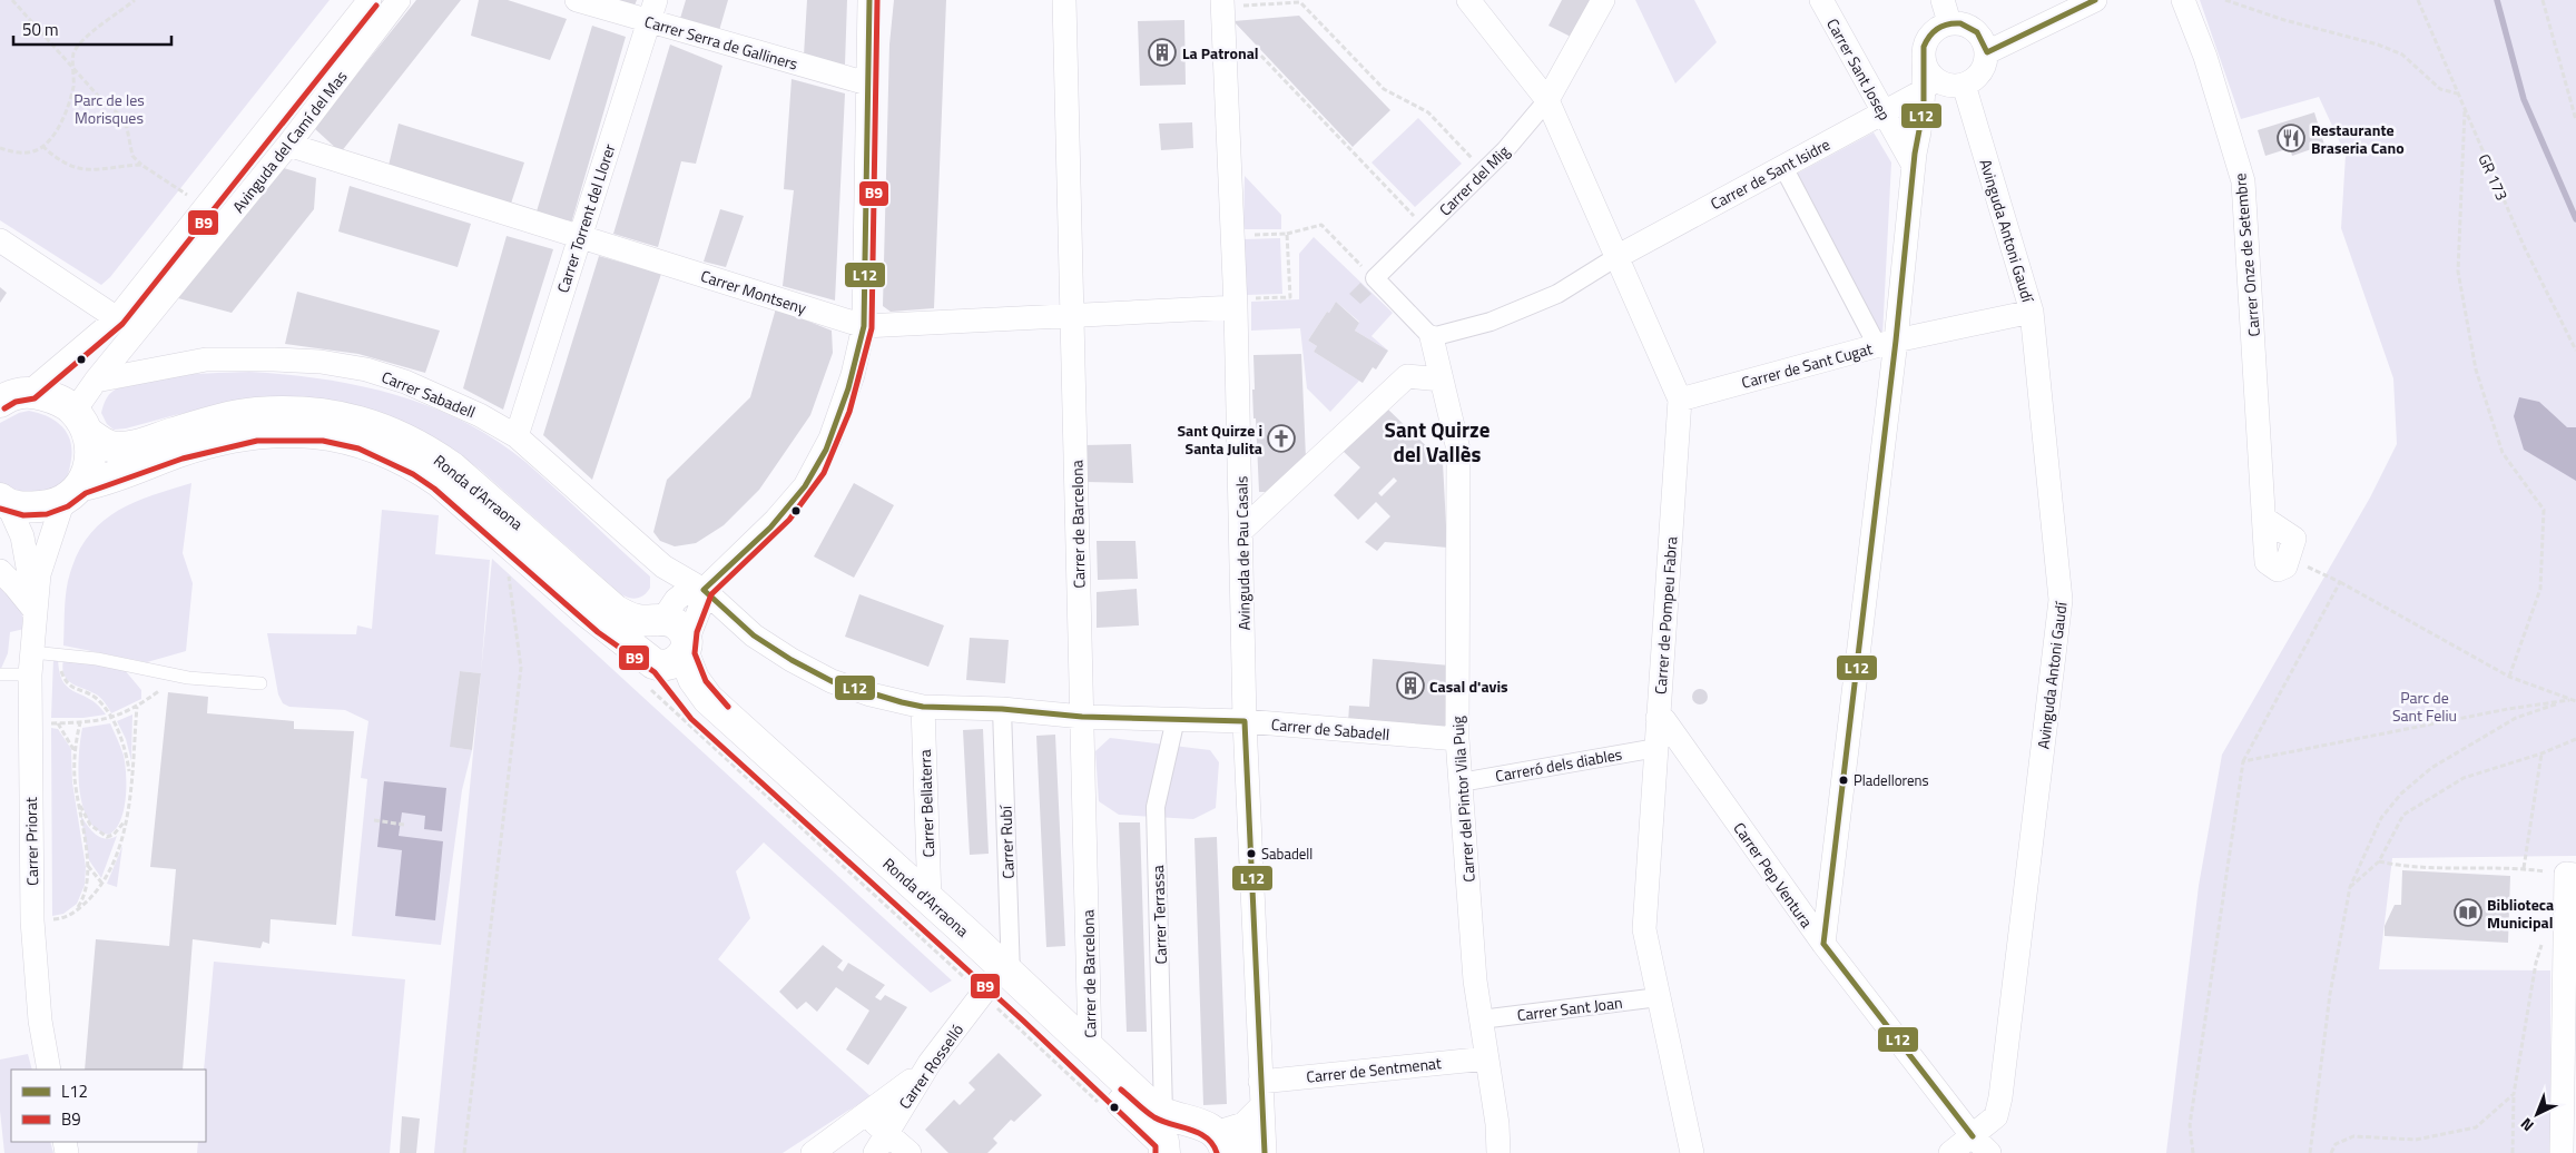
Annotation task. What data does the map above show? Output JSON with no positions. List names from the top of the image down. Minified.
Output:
{"streets":{"street":["Carrer Serra de Galliners","Carrer Sant Josep","Avinguda del Camí del Mas","Carrer de Sant Isidre","Carrer del Mig","Carrer Torrent del Llorer","Avinguda Antoni Gaudí","Carrer Onze de Setembre","Carrer Montseny","Carrer de Sant Cugat","Carrer Sabadell","Ronda d'Arraona","Carrer de Barcelona","Avinguda de Pau Casals","Carrer de Pompeu Fabra","Carrer de Sabadell","Carreró dels diables","Carrer del Pintor Vila Puig","Carrer Bellaterra","Carrer Priorat","Carrer Rubí","Carrer Pep Ventura","Carrer Terrassa","Carrer Sant Joan","Carrer Rosselló","Carrer de Sentmenat"],"path":["GR 173"]},"crossings":[["Carrer Serra de Galliners","Carrer Torrent del Llorer"],["Carrer Sant Josep","Carrer de Sant Isidre"],["Avinguda del Camí del Mas","Carrer Montseny"],["Avinguda del Camí del Mas","Carrer Sabadell"],["Avinguda del Camí del Mas","Ronda d'Arraona"],["Carrer de Sant Isidre","Carrer de Pompeu Fabra"],["Carrer del Mig","Carrer de Pompeu Fabra"],["Carrer Torrent del Llorer","Carrer Montseny"],["Carrer Torrent del Llorer","Carrer Sabadell"],["Avinguda Antoni Gaudí","Carrer de Sant Cugat"],["Avinguda Antoni Gaudí","Carrer Pep Ventura"],["Carrer Montseny","Carrer de Barcelona"],["Carrer Montseny","Avinguda de Pau Casals"],["Carrer de Sant Cugat","Carrer de Pompeu Fabra"],["Carrer Sabadell","Carrer de Sabadell"],["Ronda d'Arraona","Carrer de Barcelona"],["Ronda d'Arraona","Carrer Bellaterra"],["Ronda d'Arraona","Carrer Priorat"],["Ronda d'Arraona","Carrer Rubí"],["Ronda d'Arraona","Carrer Terrassa"],["Ronda d'Arraona","Carrer Rosselló"],["Carrer de Barcelona","Carrer de Sabadell"],["Avinguda de Pau Casals","Carrer de Sabadell"],["Avinguda de Pau Casals","Carrer de Sentmenat"],["Carrer de Pompeu Fabra","Carreró dels diables"],["Carrer de Pompeu Fabra","Carrer Pep Ventura"],["Carrer de Pompeu Fabra","Carrer Sant Joan"],["Carrer de Sabadell","Carrer del Pintor Vila Puig"],["Carrer de Sabadell","Carrer Bellaterra"],["Carrer de Sabadell","Carrer Rubí"],["Carrer de Sabadell","Carrer Terrassa"],["Carreró dels diables","Carrer del Pintor Vila Puig"],["Carrer del Pintor Vila Puig","Carrer Sant Joan"],["Carrer del Pintor Vila Puig","Carrer de Sentmenat"],["Carrer Rubí","Carrer Rosselló"]],"districts":["Sant Quirze del Vallès"],"parks":["Parc de les Morisques","Parc de Sant Feliu"],"places":{"building":["La Patronal","Casal d'avis"],"restaurant":["Restaurante Braseria Cano"],"church":["Sant Quirze i Santa Julita"],"other":["Pladellorens","Sabadell"],"library":["Biblioteca Municipal"]},"lines":["transit line L12","transit line B9"],"legend":["L12","B9"],"scale_bar":"50 m","north":"bottom left"}
